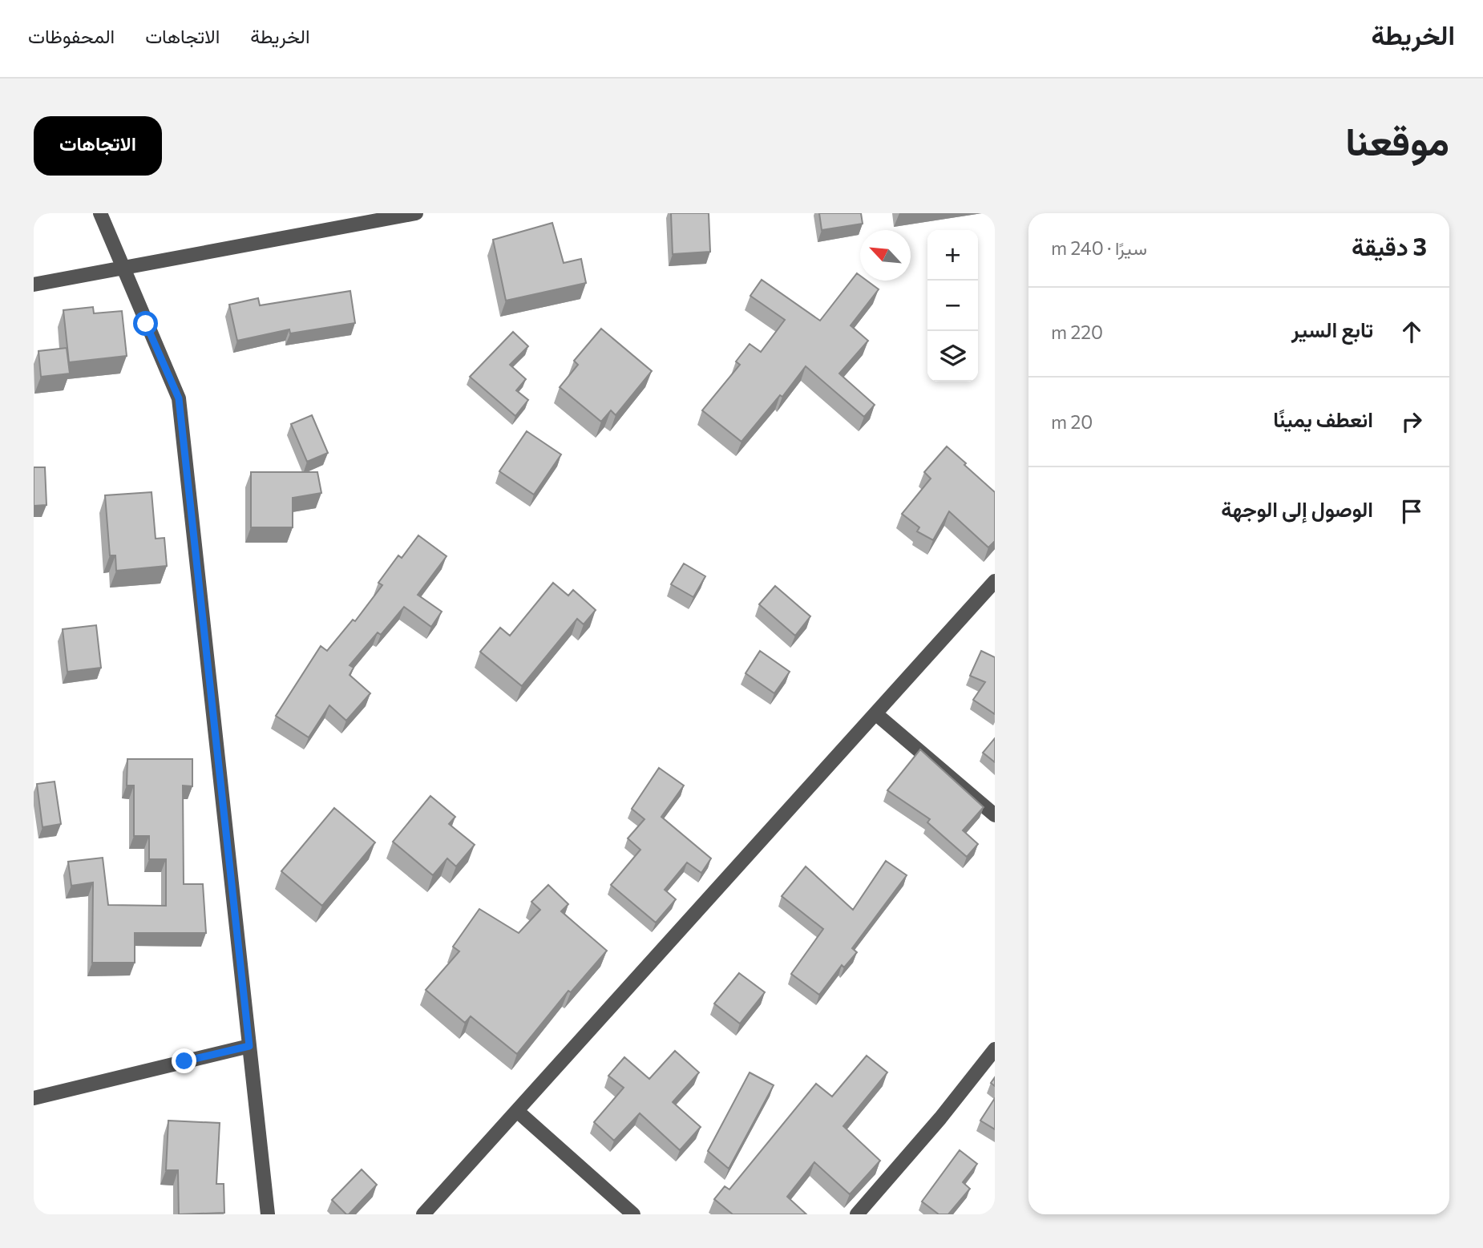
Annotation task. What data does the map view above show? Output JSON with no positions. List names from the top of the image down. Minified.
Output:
{"north":"top left","page":{"header":"الخريطة","nav":["الخريطة","الاتجاهات","المحفوظات"],"title":"موقعنا","buttons":"الاتجاهات","heading":["3 دقيقة","سيرًا · 240 m"],"map_buttons":["+","−"],"list":[["تابع السير","220 m"],["انعطف يمينًا","20 m"],"الوصول إلى الوجهة"]}}
